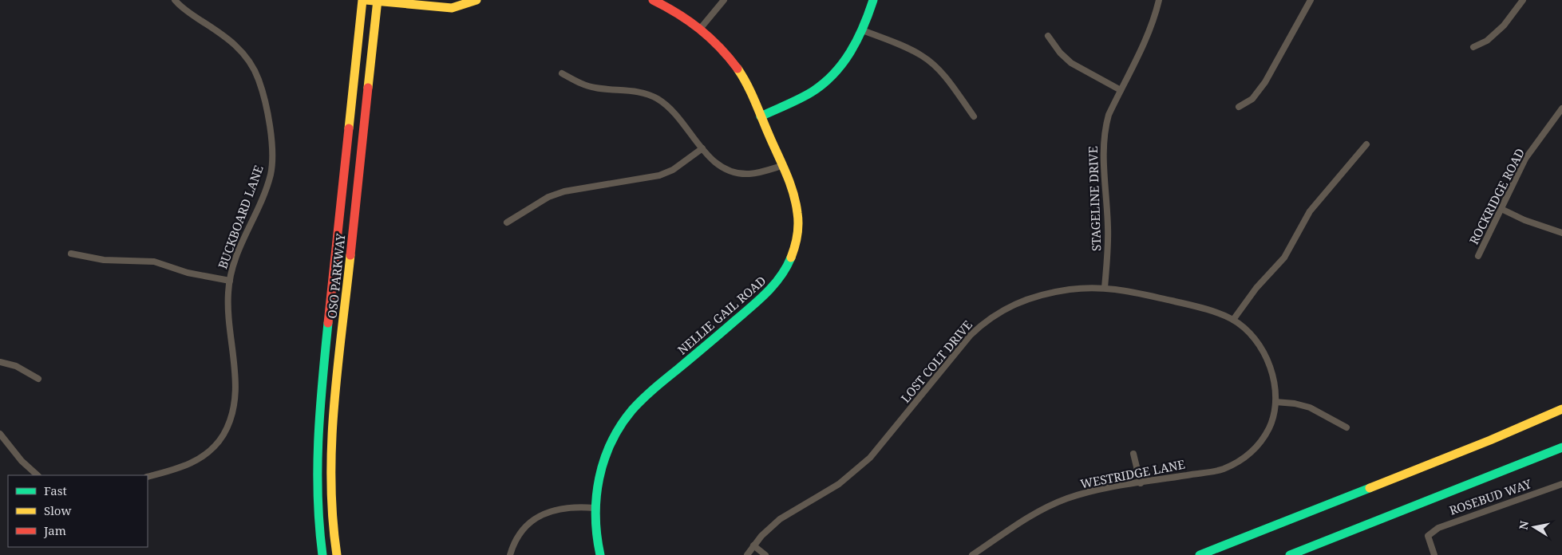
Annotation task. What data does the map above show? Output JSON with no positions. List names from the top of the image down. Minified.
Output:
{"streets":{"main road":["OSO PARKWAY","NELLIE GAIL ROAD"],"street":["ROCKRIDGE ROAD","STAGELINE DRIVE","BUCKBOARD LANE","LOST COLT DRIVE","WESTRIDGE LANE","ROSEBUD WAY"]},"crossings":[["STAGELINE DRIVE","LOST COLT DRIVE"],["LOST COLT DRIVE","WESTRIDGE LANE"]],"legend":["Fast","Slow","Jam"],"north":"left"}
